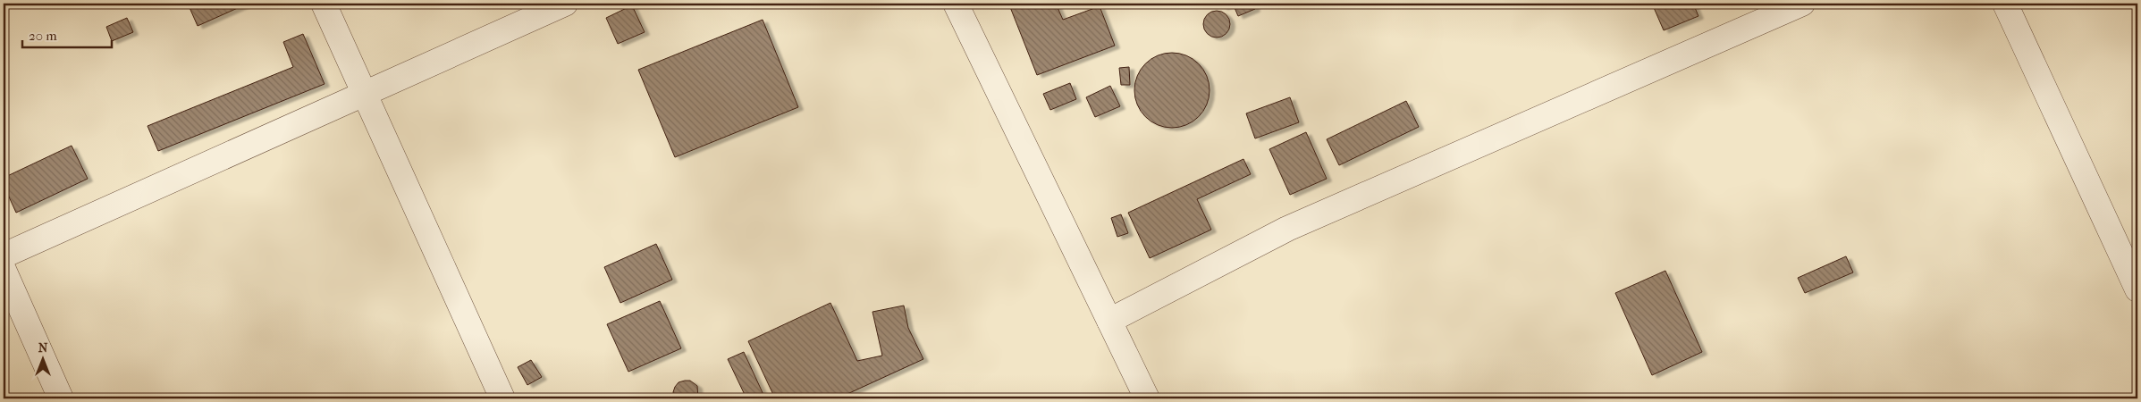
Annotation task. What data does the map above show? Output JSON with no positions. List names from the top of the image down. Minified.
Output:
{"scale_bar":"20 m","north":"top"}
